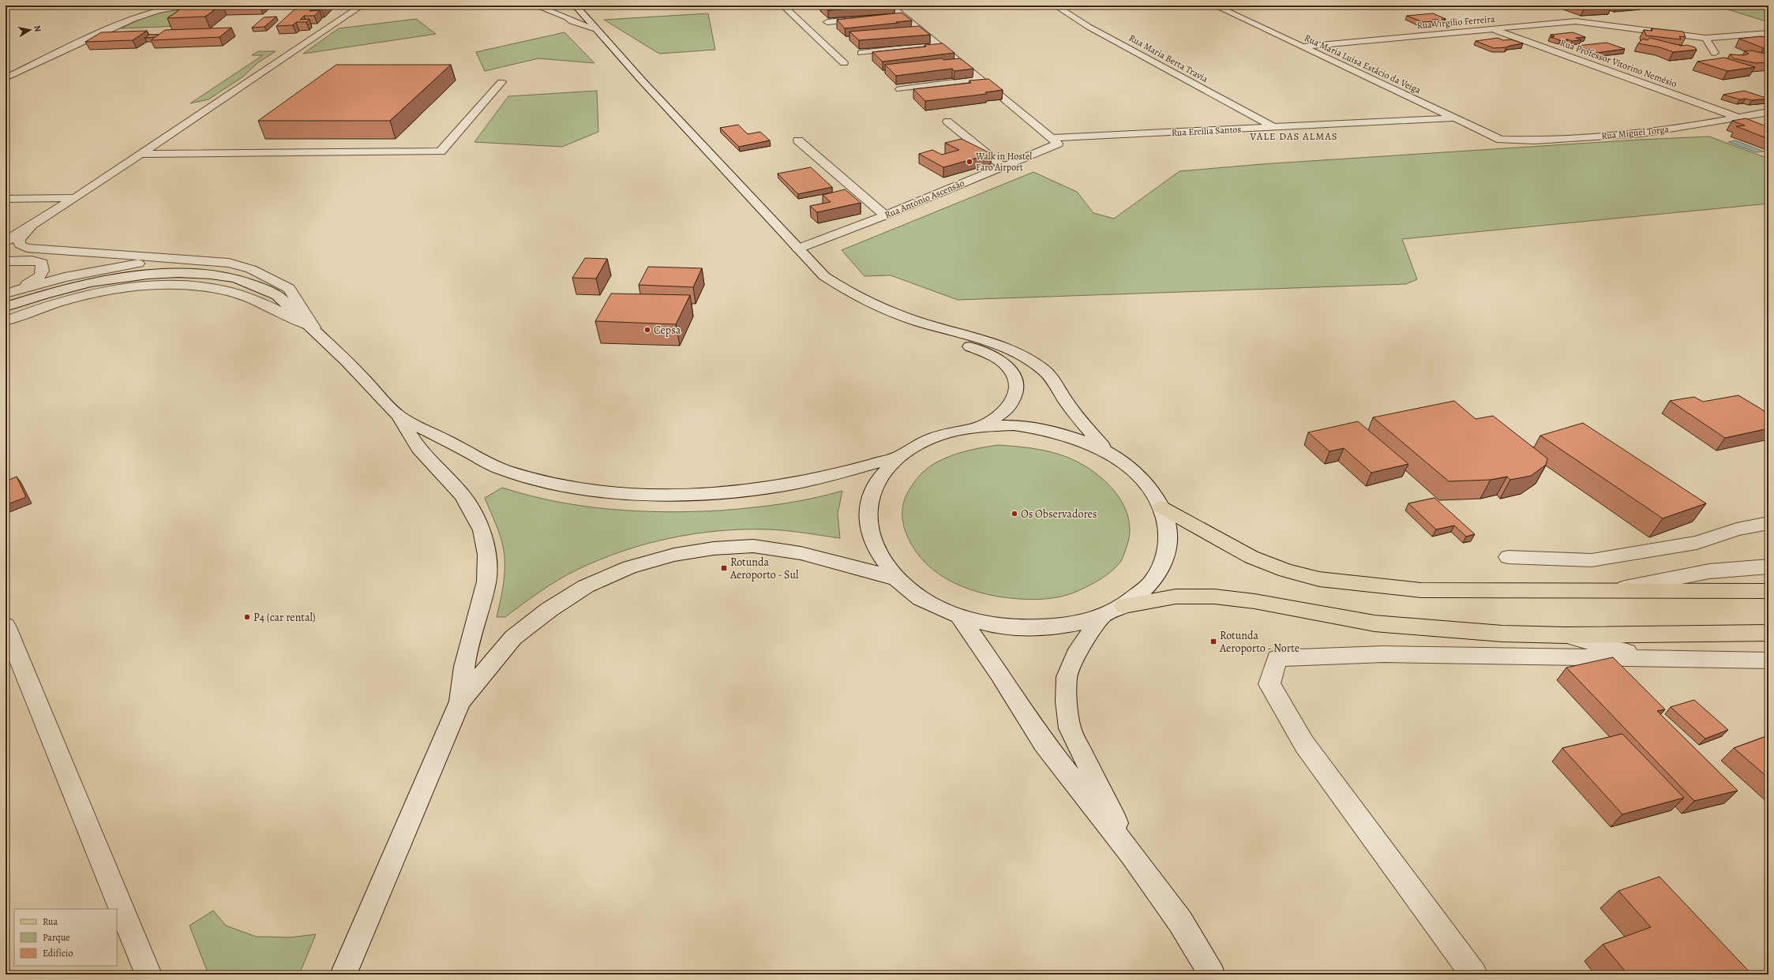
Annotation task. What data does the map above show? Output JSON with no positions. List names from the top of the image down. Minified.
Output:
{"streets":{"street":["Rua Virgílio Ferreira","Rua Maria Berta Travia","Rua Professor Vitorino Nemésio","Rua Maria Luísa Estácio da Veiga","Rua Ercília Santos","Rua Miguel Torga","Rua António Ascensão"]},"crossings":[["Rua Virgílio Ferreira","Rua Professor Vitorino Nemésio"],["Rua Virgílio Ferreira","Rua Maria Luísa Estácio da Veiga"],["Rua Maria Berta Travia","Rua Ercília Santos"],["Rua Professor Vitorino Nemésio","Rua Miguel Torga"],["Rua Maria Luísa Estácio da Veiga","Rua Ercília Santos"],["Rua Maria Luísa Estácio da Veiga","Rua Miguel Torga"],["Rua Ercília Santos","Rua António Ascensão"]],"districts":["VALE DAS ALMAS"],"places":{"other":["Walk in Hostel Faro Airport","Cepsa","Os Observadores","P4 (car rental)"],"transit":["Rotunda Aeroporto - Sul","Rotunda Aeroporto - Norte"]},"legend":["Rua","Parque","Edifício"],"north":"right"}
